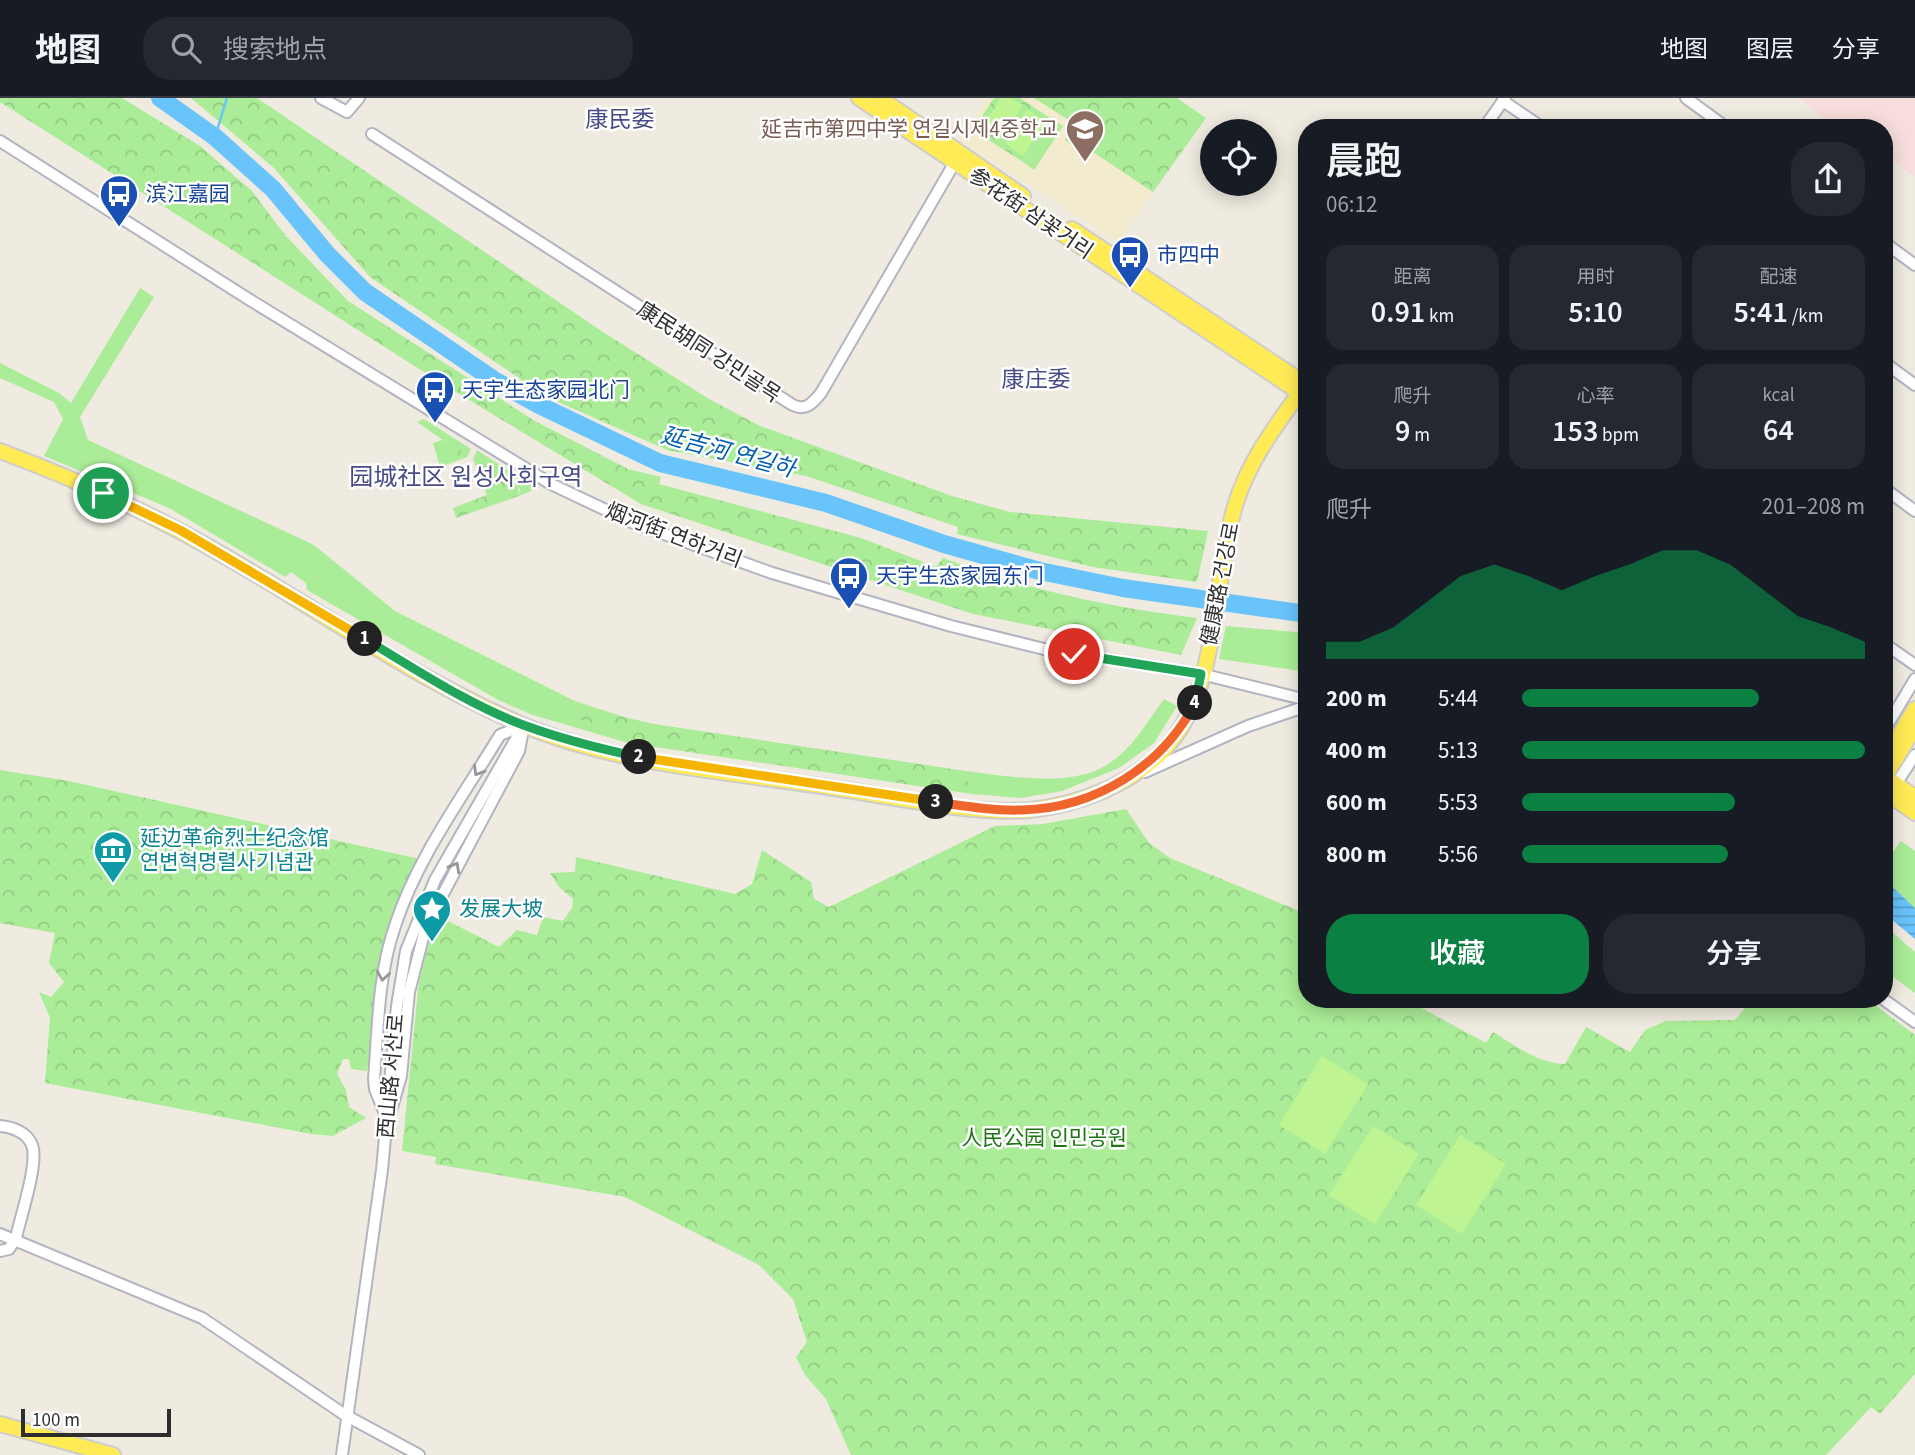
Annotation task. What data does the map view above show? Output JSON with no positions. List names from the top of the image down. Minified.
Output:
{"streets":{"main road":["参花街 삼꽃거리","健康路 건강로"],"street":["康民胡同 강민골목","烟河街 연하거리","西山路 서산로"]},"crossings":[["参花街 삼꽃거리","康民胡同 강민골목"],["烟河街 연하거리","健康路 건강로"],["健康路 건강로","西山路 서산로"]],"districts":["康民委","康庄委","园城社区 원성사회구역"],"water":["延吉河 연길하"],"parks":["人民公园 인민공원"],"places":{"school or university":["延吉市第四中学 연길시제4중학교"],"bus stop":["滨江嘉园","市四中","天宇生态家园北门","天宇生态家园东门"],"museum":["延边革命烈士纪念馆 연변혁명렬사기념관"],"place":["发展大坡"]},"scale_bar":"100 m","page":{"header":"地图","search":"搜索地点","nav":["地图","图层","分享"],"heading":["晨跑","06:12"],"stats":[["距离","0.91 km"],["用时","5:10"],["配速","5:41 /km"],["爬升","9 m"],["心率","153 bpm"],["kcal","64"]],"chart":["爬升","201–208 m"],"pins":["1","4","2","3"],"list":[{"name":"200 m","note":"5:44"},{"name":"400 m","note":"5:13"},{"name":"600 m","note":"5:53"},{"name":"800 m","note":"5:56"}],"buttons":["收藏","分享"],"scale":"100 m"}}
